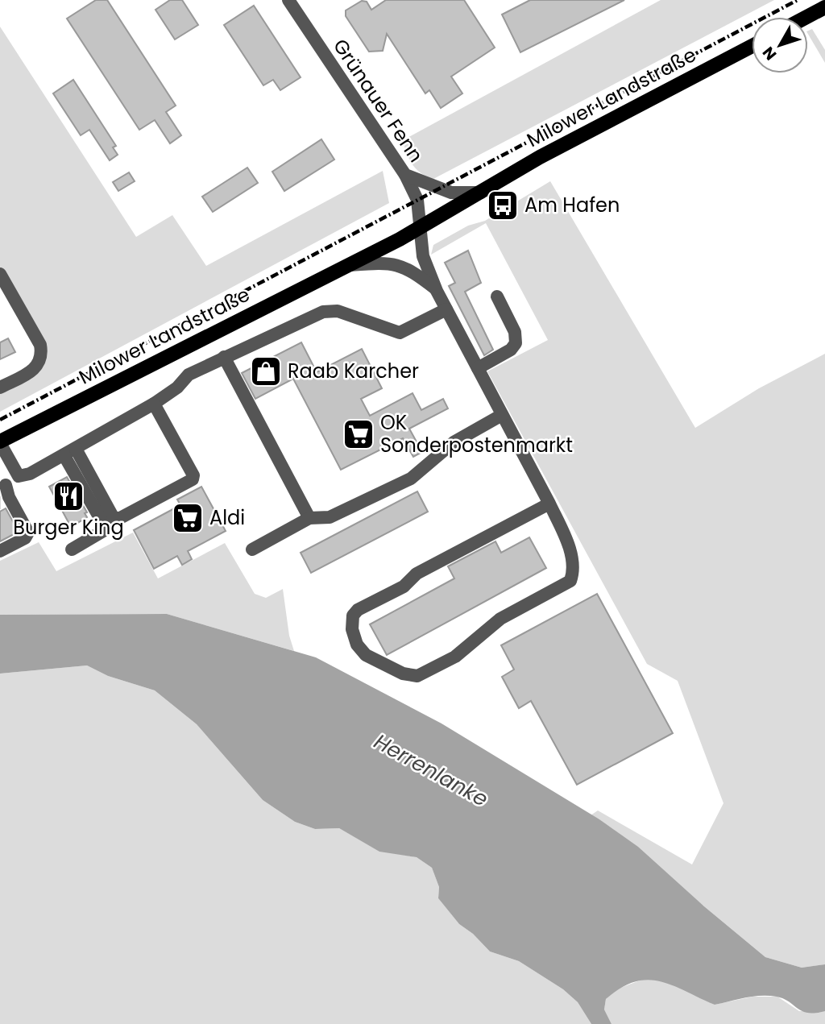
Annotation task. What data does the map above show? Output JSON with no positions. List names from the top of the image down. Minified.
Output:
{"streets":{"main road":["Milower Landstraße"],"street":["Grünauer Fenn"]},"crossings":[["Milower Landstraße","Grünauer Fenn"]],"water":["Herrenlanke"],"places":{"bus stop":["Am Hafen"],"shop":["Raab Karcher"],"supermarket":["OK Sonderpostenmarkt","Aldi"],"restaurant":["Burger King"]},"north":"bottom left"}
